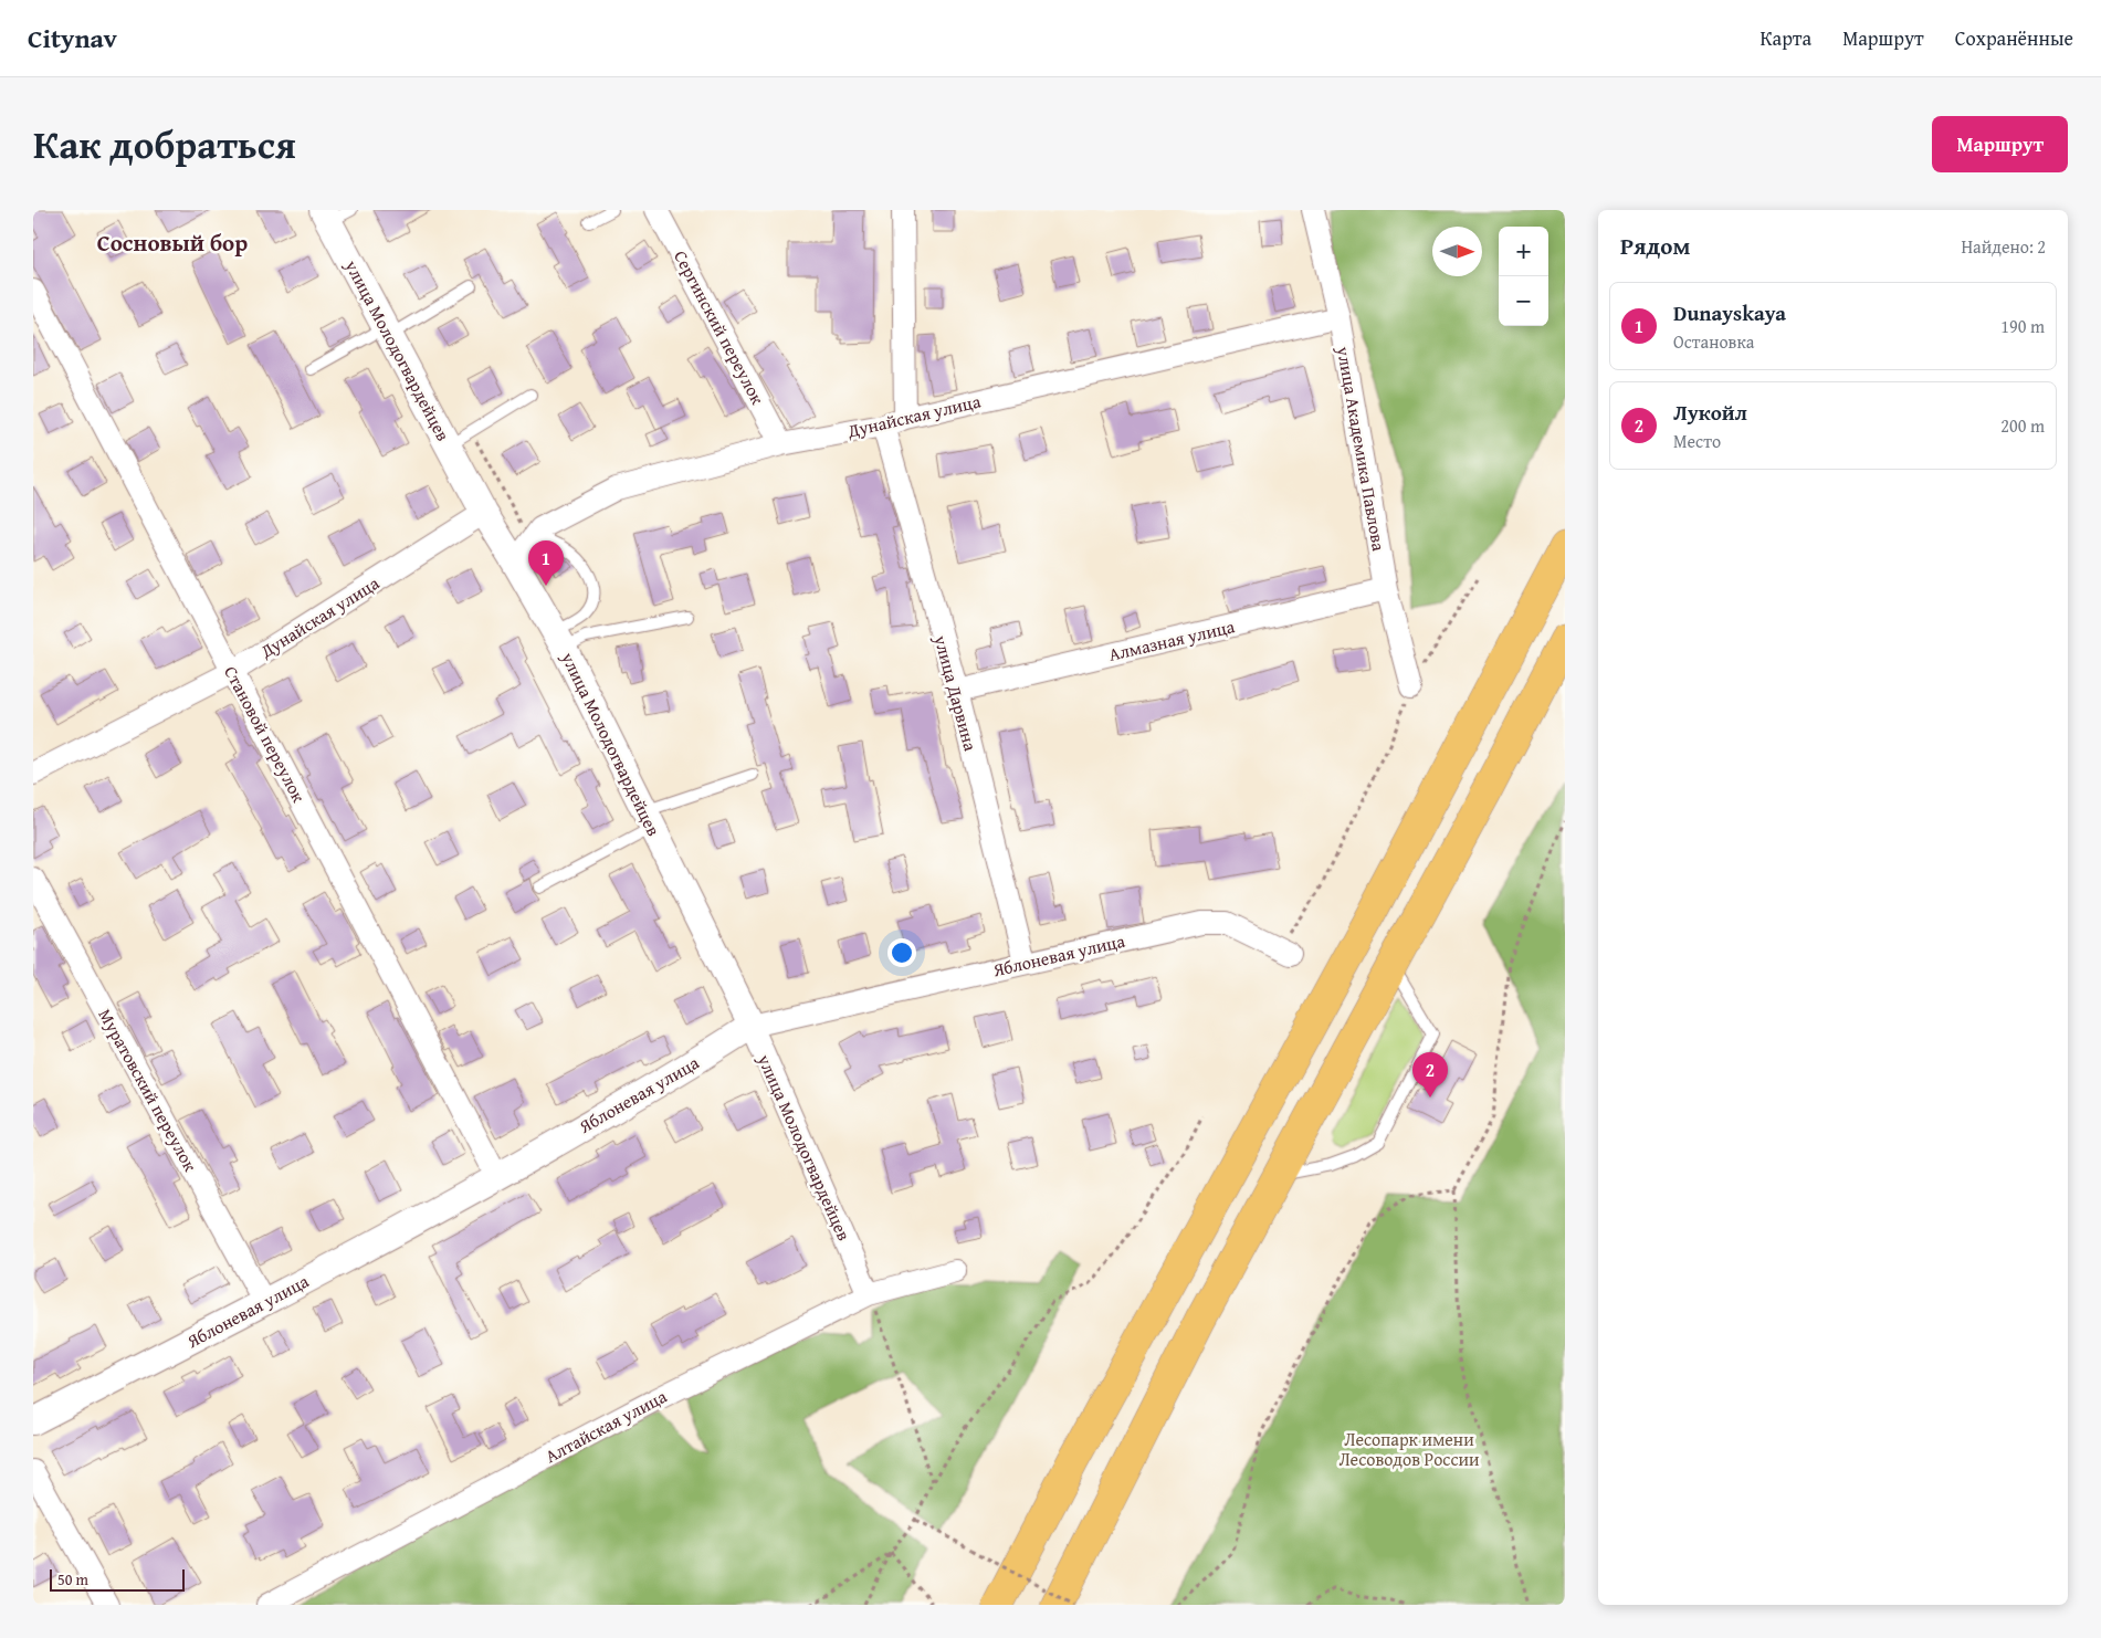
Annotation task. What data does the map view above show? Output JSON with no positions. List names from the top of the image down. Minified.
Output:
{"streets":{"street":["Сергинский переулок","улица Молодогвардейцев","Дунайская улица","улица Академика Павлова","Алмазная улица","улица Дарвина","Становой переулок","Яблоневая улица","Муратовский переулок","Алтайская улица"]},"crossings":[["Сергинский переулок","Дунайская улица"],["улица Молодогвардейцев","Дунайская улица"],["улица Молодогвардейцев","Яблоневая улица"],["улица Молодогвардейцев","Алтайская улица"],["Дунайская улица","улица Академика Павлова"],["Дунайская улица","улица Дарвина"],["Дунайская улица","Становой переулок"],["улица Академика Павлова","Алмазная улица"],["Алмазная улица","улица Дарвина"],["улица Дарвина","Яблоневая улица"],["Становой переулок","Яблоневая улица"],["Яблоневая улица","Муратовский переулок"]],"districts":["Сосновый бор"],"parks":["Лесопарк имени Лесоводов России"],"scale_bar":"50 m","north":"right","page":{"header":"Citynav","nav":["Карта","Маршрут","Сохранённые"],"title":"Как добраться","buttons":"Маршрут","heading":["Рядом","Найдено: 2"],"map_buttons":["+","−"],"list":[{"mark":"1","name":"Dunayskaya","note":"Остановка","value":"190 m"},{"mark":"2","name":"Лукойл","note":"Место","value":"200 m"}],"pins":["1","2"],"scale":"50 m"}}
